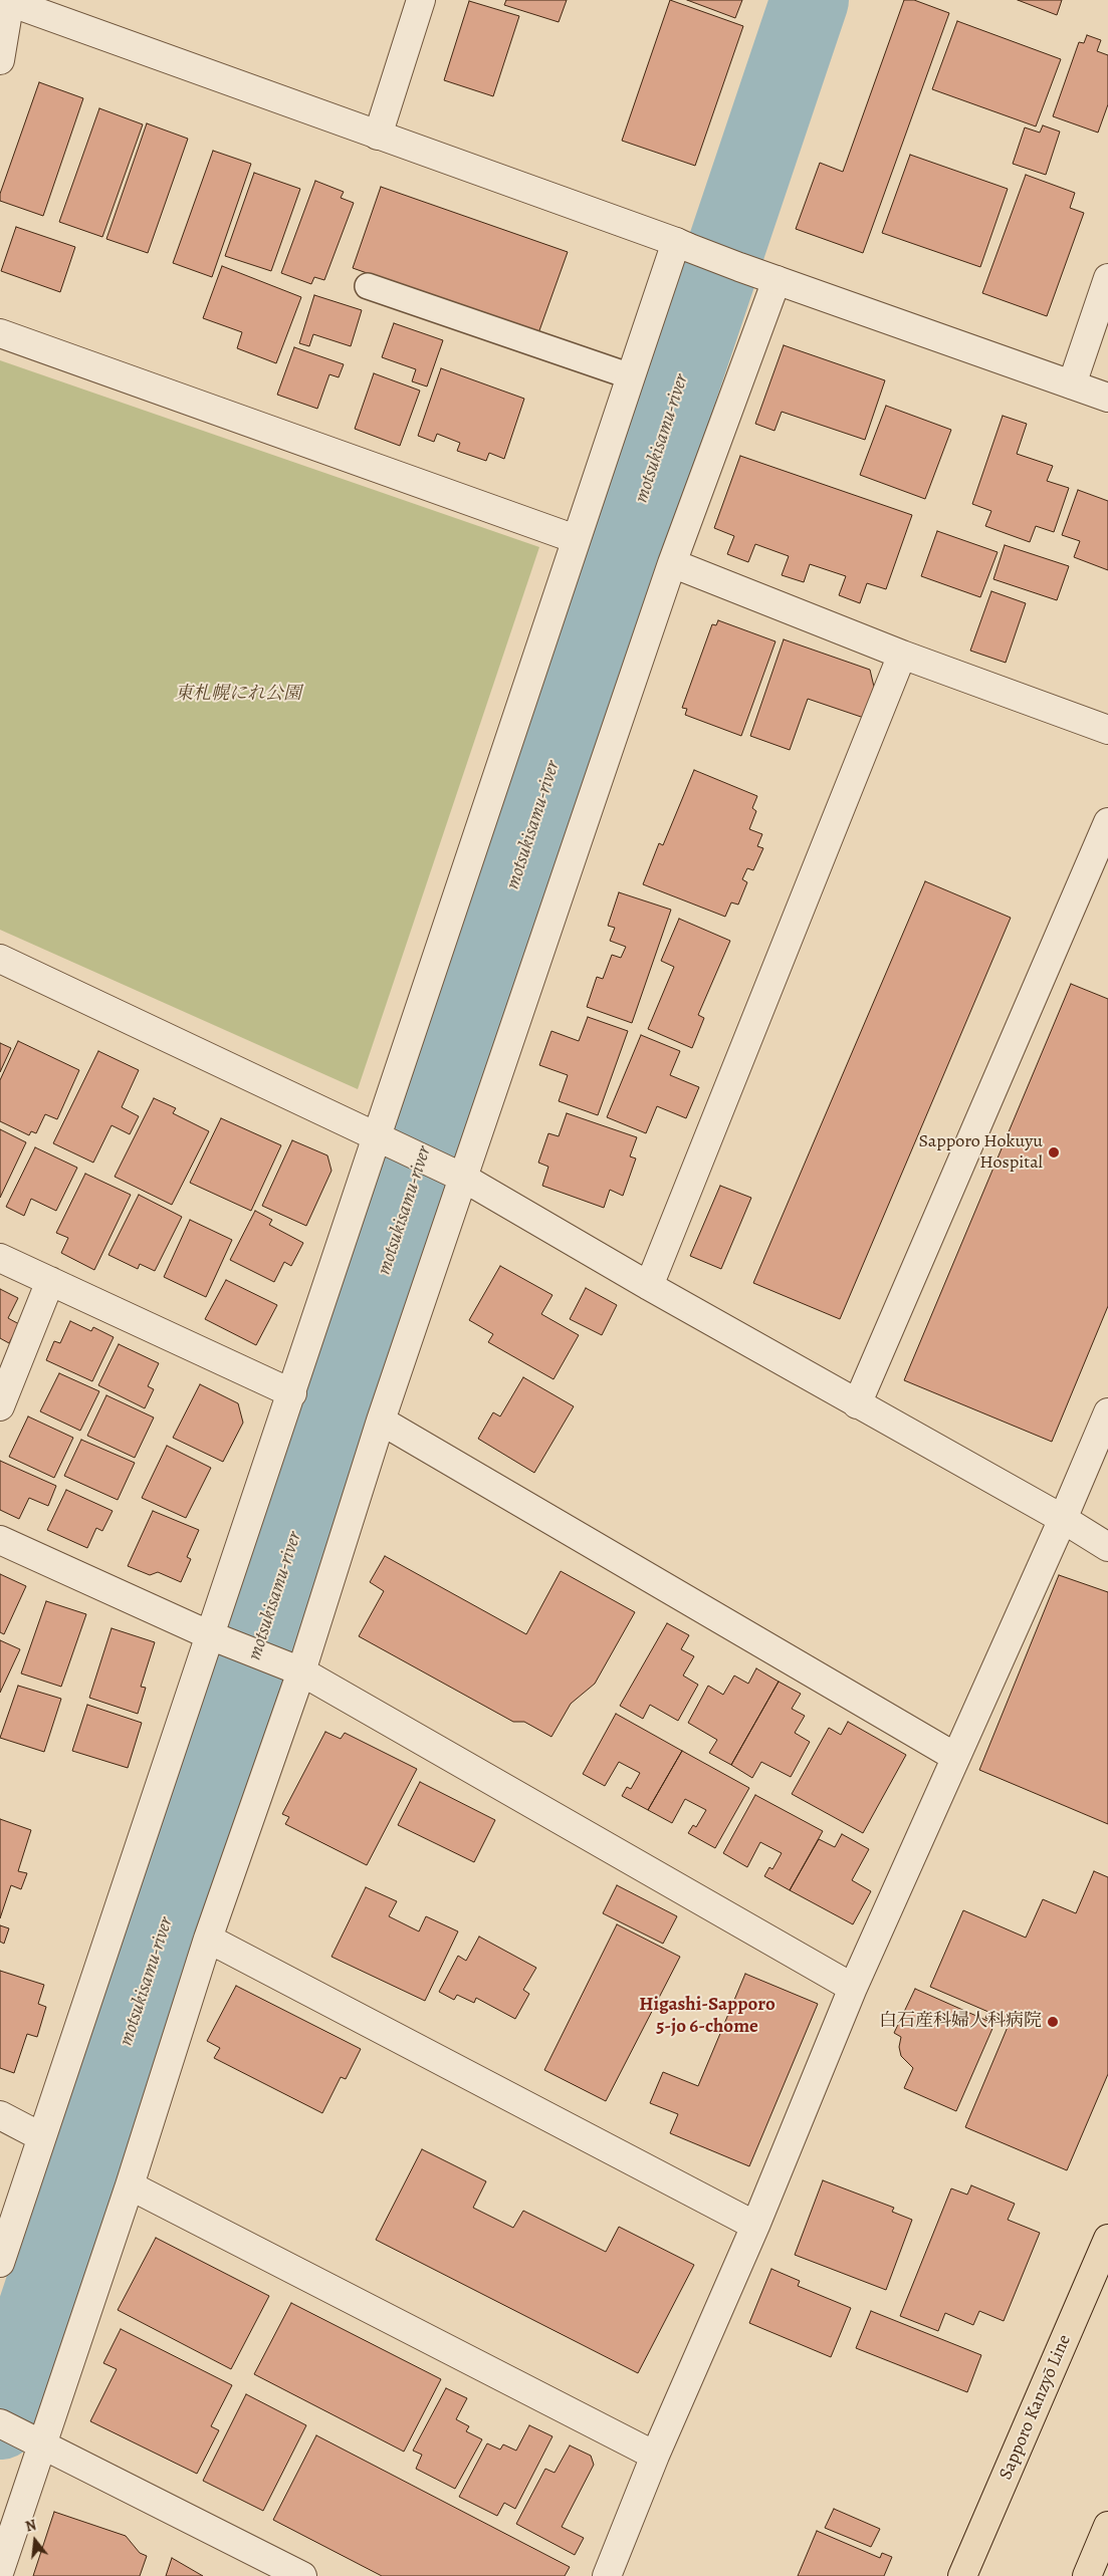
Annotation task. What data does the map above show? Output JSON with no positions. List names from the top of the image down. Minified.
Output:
{"streets":{"main road":["Sapporo Kanzyō Line"]},"districts":["Higashi-Sapporo 5-jo 6-chome"],"water":["motsukisamu-river"],"parks":["東札幌にれ公園"],"places":["Sapporo Hokuyu Hospital","白石産科婦人科病院"],"north":"top"}
